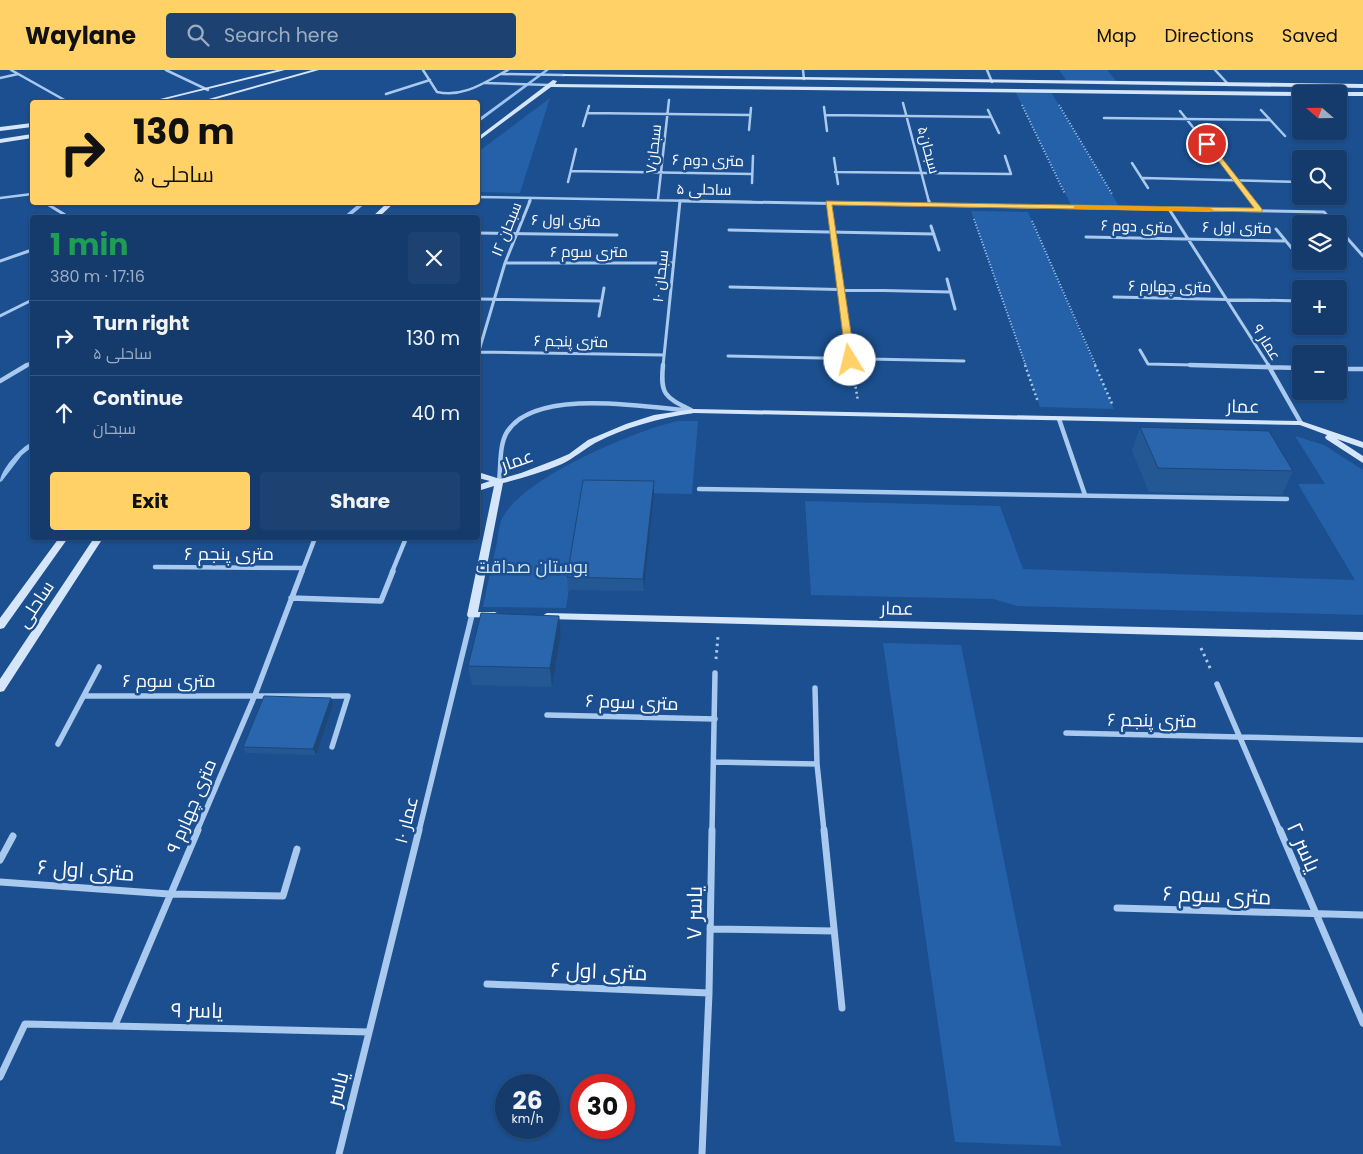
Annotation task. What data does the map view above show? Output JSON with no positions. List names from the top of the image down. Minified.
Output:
{"streets":{"street":["سبحان۷","سبحان۵","۶ متری دوم","ساحلی ۵","۶ متری اول","سبحان ۱۲","۶ متری سوم","سبحان ۱۰","۶ متری چهارم","۶ متری پنجم","عمار ۹","عمار","ساحلی","۹ متری چهارم","عمار ۱۰","یاسر ۲","یاسر ۷","یاسر ۹","یاسر"]},"crossings":[["سبحان۷","۶ متری دوم"],["سبحان۷","ساحلی ۵"],["سبحان۵","ساحلی ۵"],["۶ متری دوم","۶ متری اول"],["۶ متری دوم","عمار ۹"],["ساحلی ۵","سبحان ۱۲"],["ساحلی ۵","سبحان ۱۰"],["ساحلی ۵","عمار ۹"],["۶ متری اول","سبحان ۱۲"],["۶ متری اول","عمار ۹"],["۶ متری اول","۹ متری چهارم"],["۶ متری اول","یاسر ۷"],["سبحان ۱۲","۶ متری سوم"],["۶ متری سوم","سبحان ۱۰"],["۶ متری سوم","۹ متری چهارم"],["۶ متری سوم","یاسر ۲"],["۶ متری سوم","یاسر ۷"],["سبحان ۱۰","۶ متری پنجم"],["سبحان ۱۰","عمار"],["۶ متری چهارم","عمار ۹"],["۶ متری پنجم","۹ متری چهارم"],["۶ متری پنجم","یاسر ۲"],["عمار ۹","عمار"],["عمار","عمار ۱۰"],["۹ متری چهارم","یاسر ۹"],["عمار ۱۰","یاسر ۹"],["عمار ۱۰","یاسر"],["یاسر ۹","یاسر"]],"parks":["بوستان صداقت"],"north":"left","page":{"header":"Waylane","search":"Search here","nav":["Map","Directions","Saved"],"map_buttons":["+","−"],"turn":["130 m","ساحلی ۵"],"heading":["1 min","380 m · 17:16"],"list":[{"name":"Turn right","note":"ساحلی ۵","value":"130 m"},{"name":"Continue","note":"سبحان","value":"40 m"}],"buttons":["Exit","Share"],"speed":"26 km/h","limit":"30"}}
